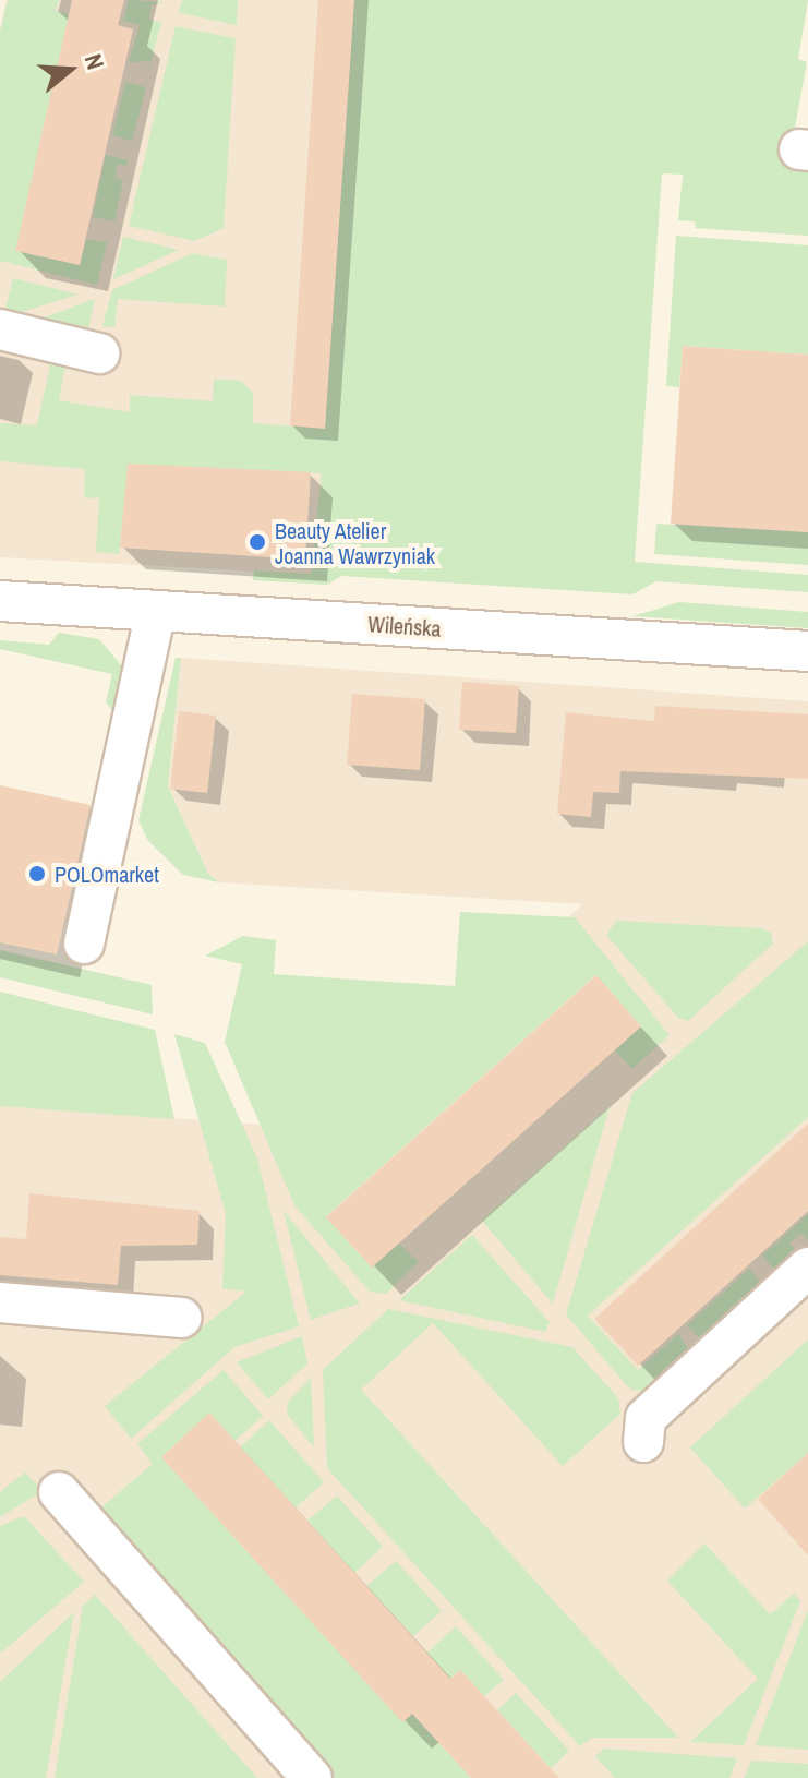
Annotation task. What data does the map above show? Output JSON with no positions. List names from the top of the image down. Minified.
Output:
{"streets":{"street":["Wileńska"]},"places":["Beauty Atelier Joanna Wawrzyniak","POLOmarket"],"north":"right"}
